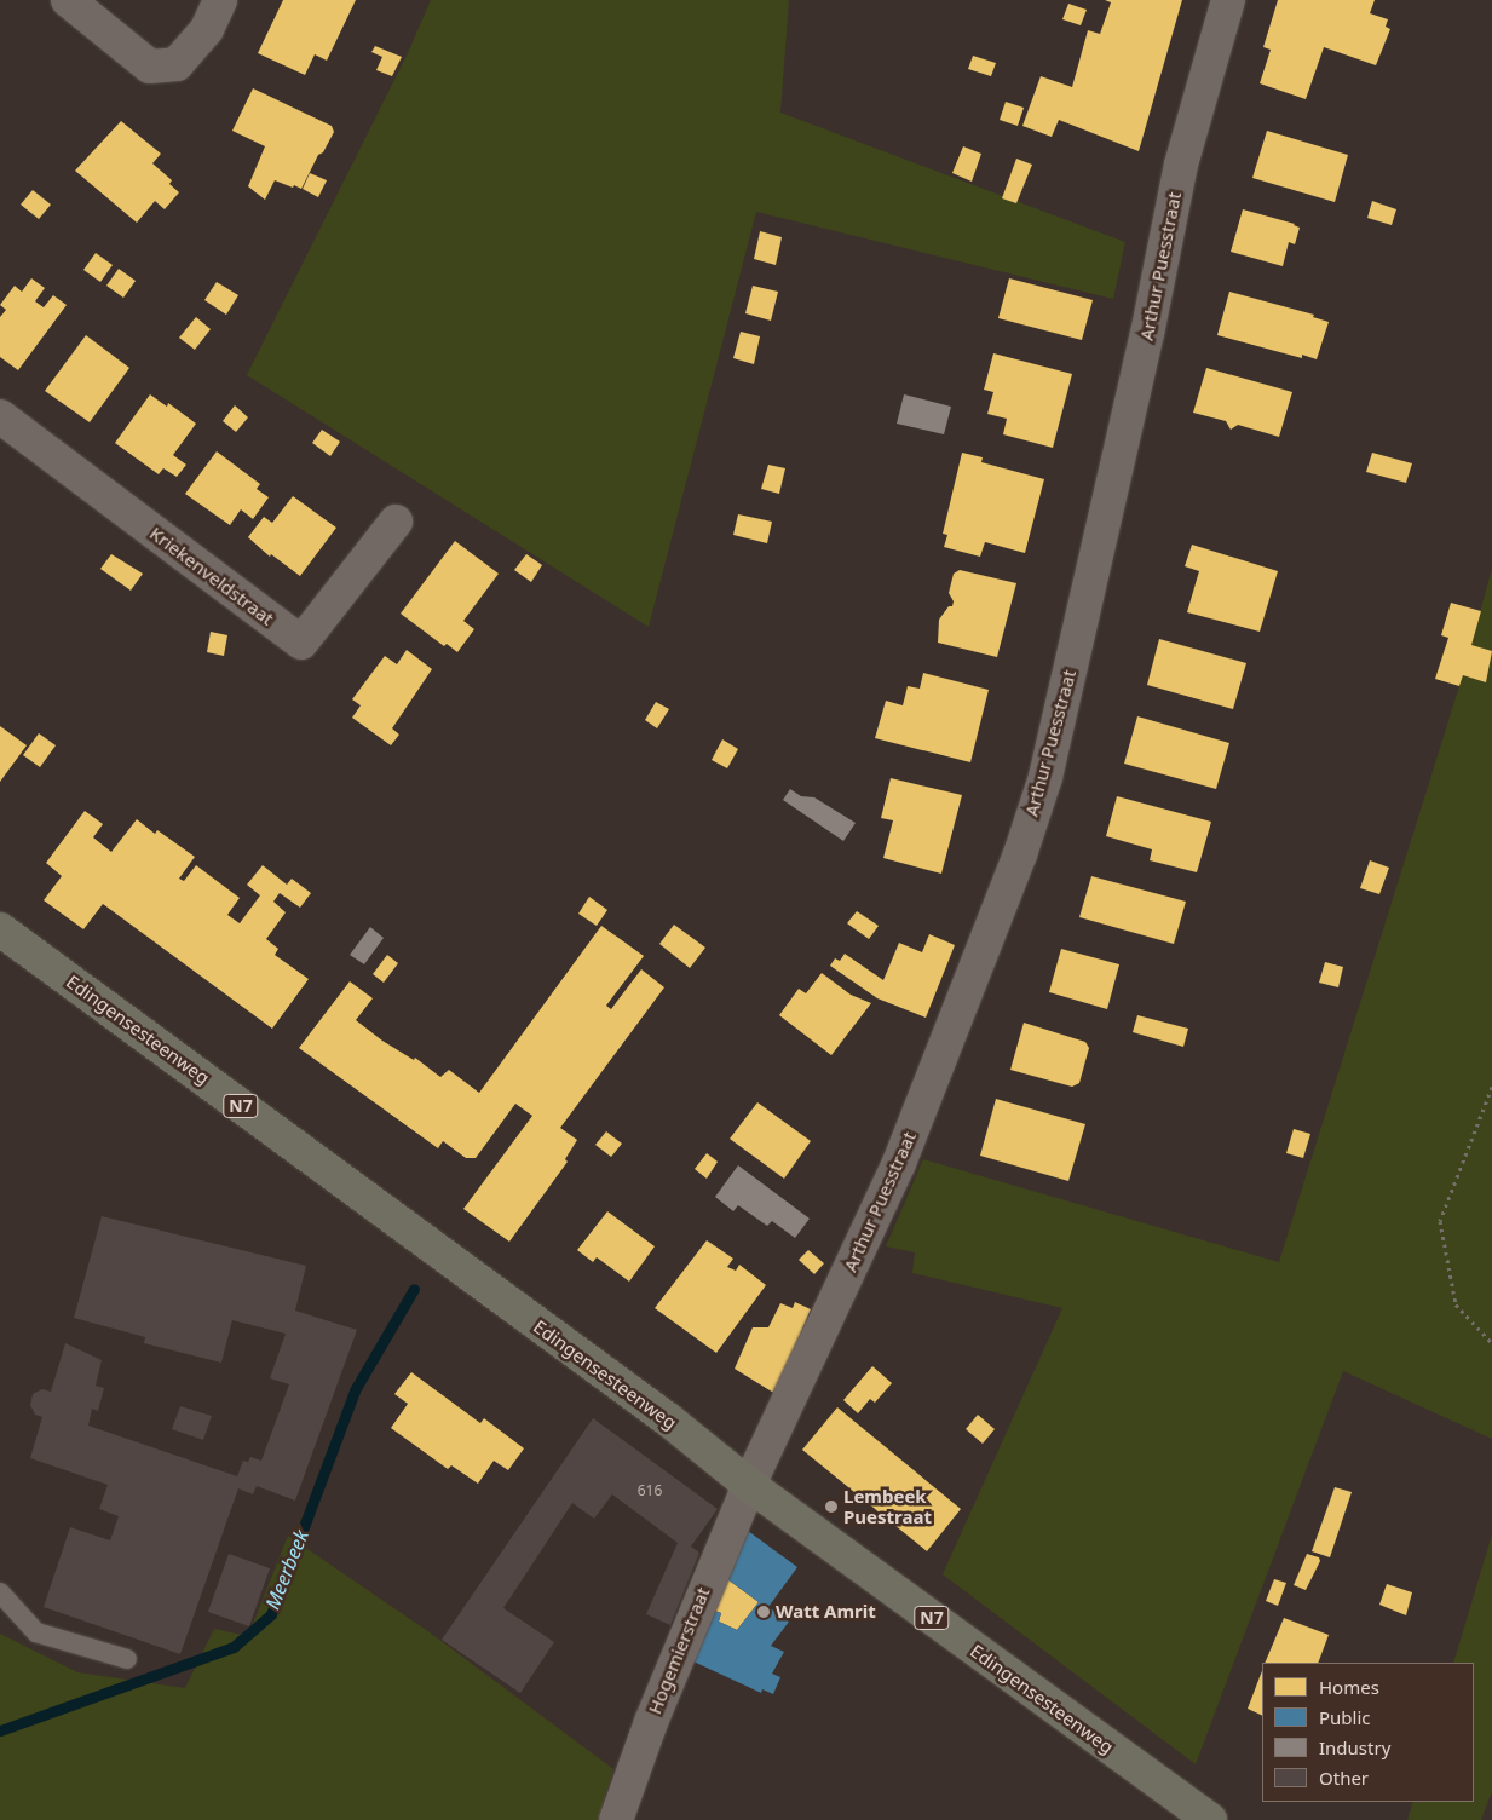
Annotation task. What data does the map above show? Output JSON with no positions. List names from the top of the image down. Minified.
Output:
{"streets":{"main road":["Edingensesteenweg","N7"],"street":["Arthur Puesstraat","Kriekenveldstraat","Hogemierstraat"]},"crossings":[["Arthur Puesstraat","Edingensesteenweg"],["Arthur Puesstraat","Hogemierstraat"],["Edingensesteenweg","Hogemierstraat"]],"water":["Meerbeek"],"places":["Lembeek Puestraat","Watt Amrit"],"house_numbers":["616"],"legend":["Homes","Public","Industry","Other"]}
